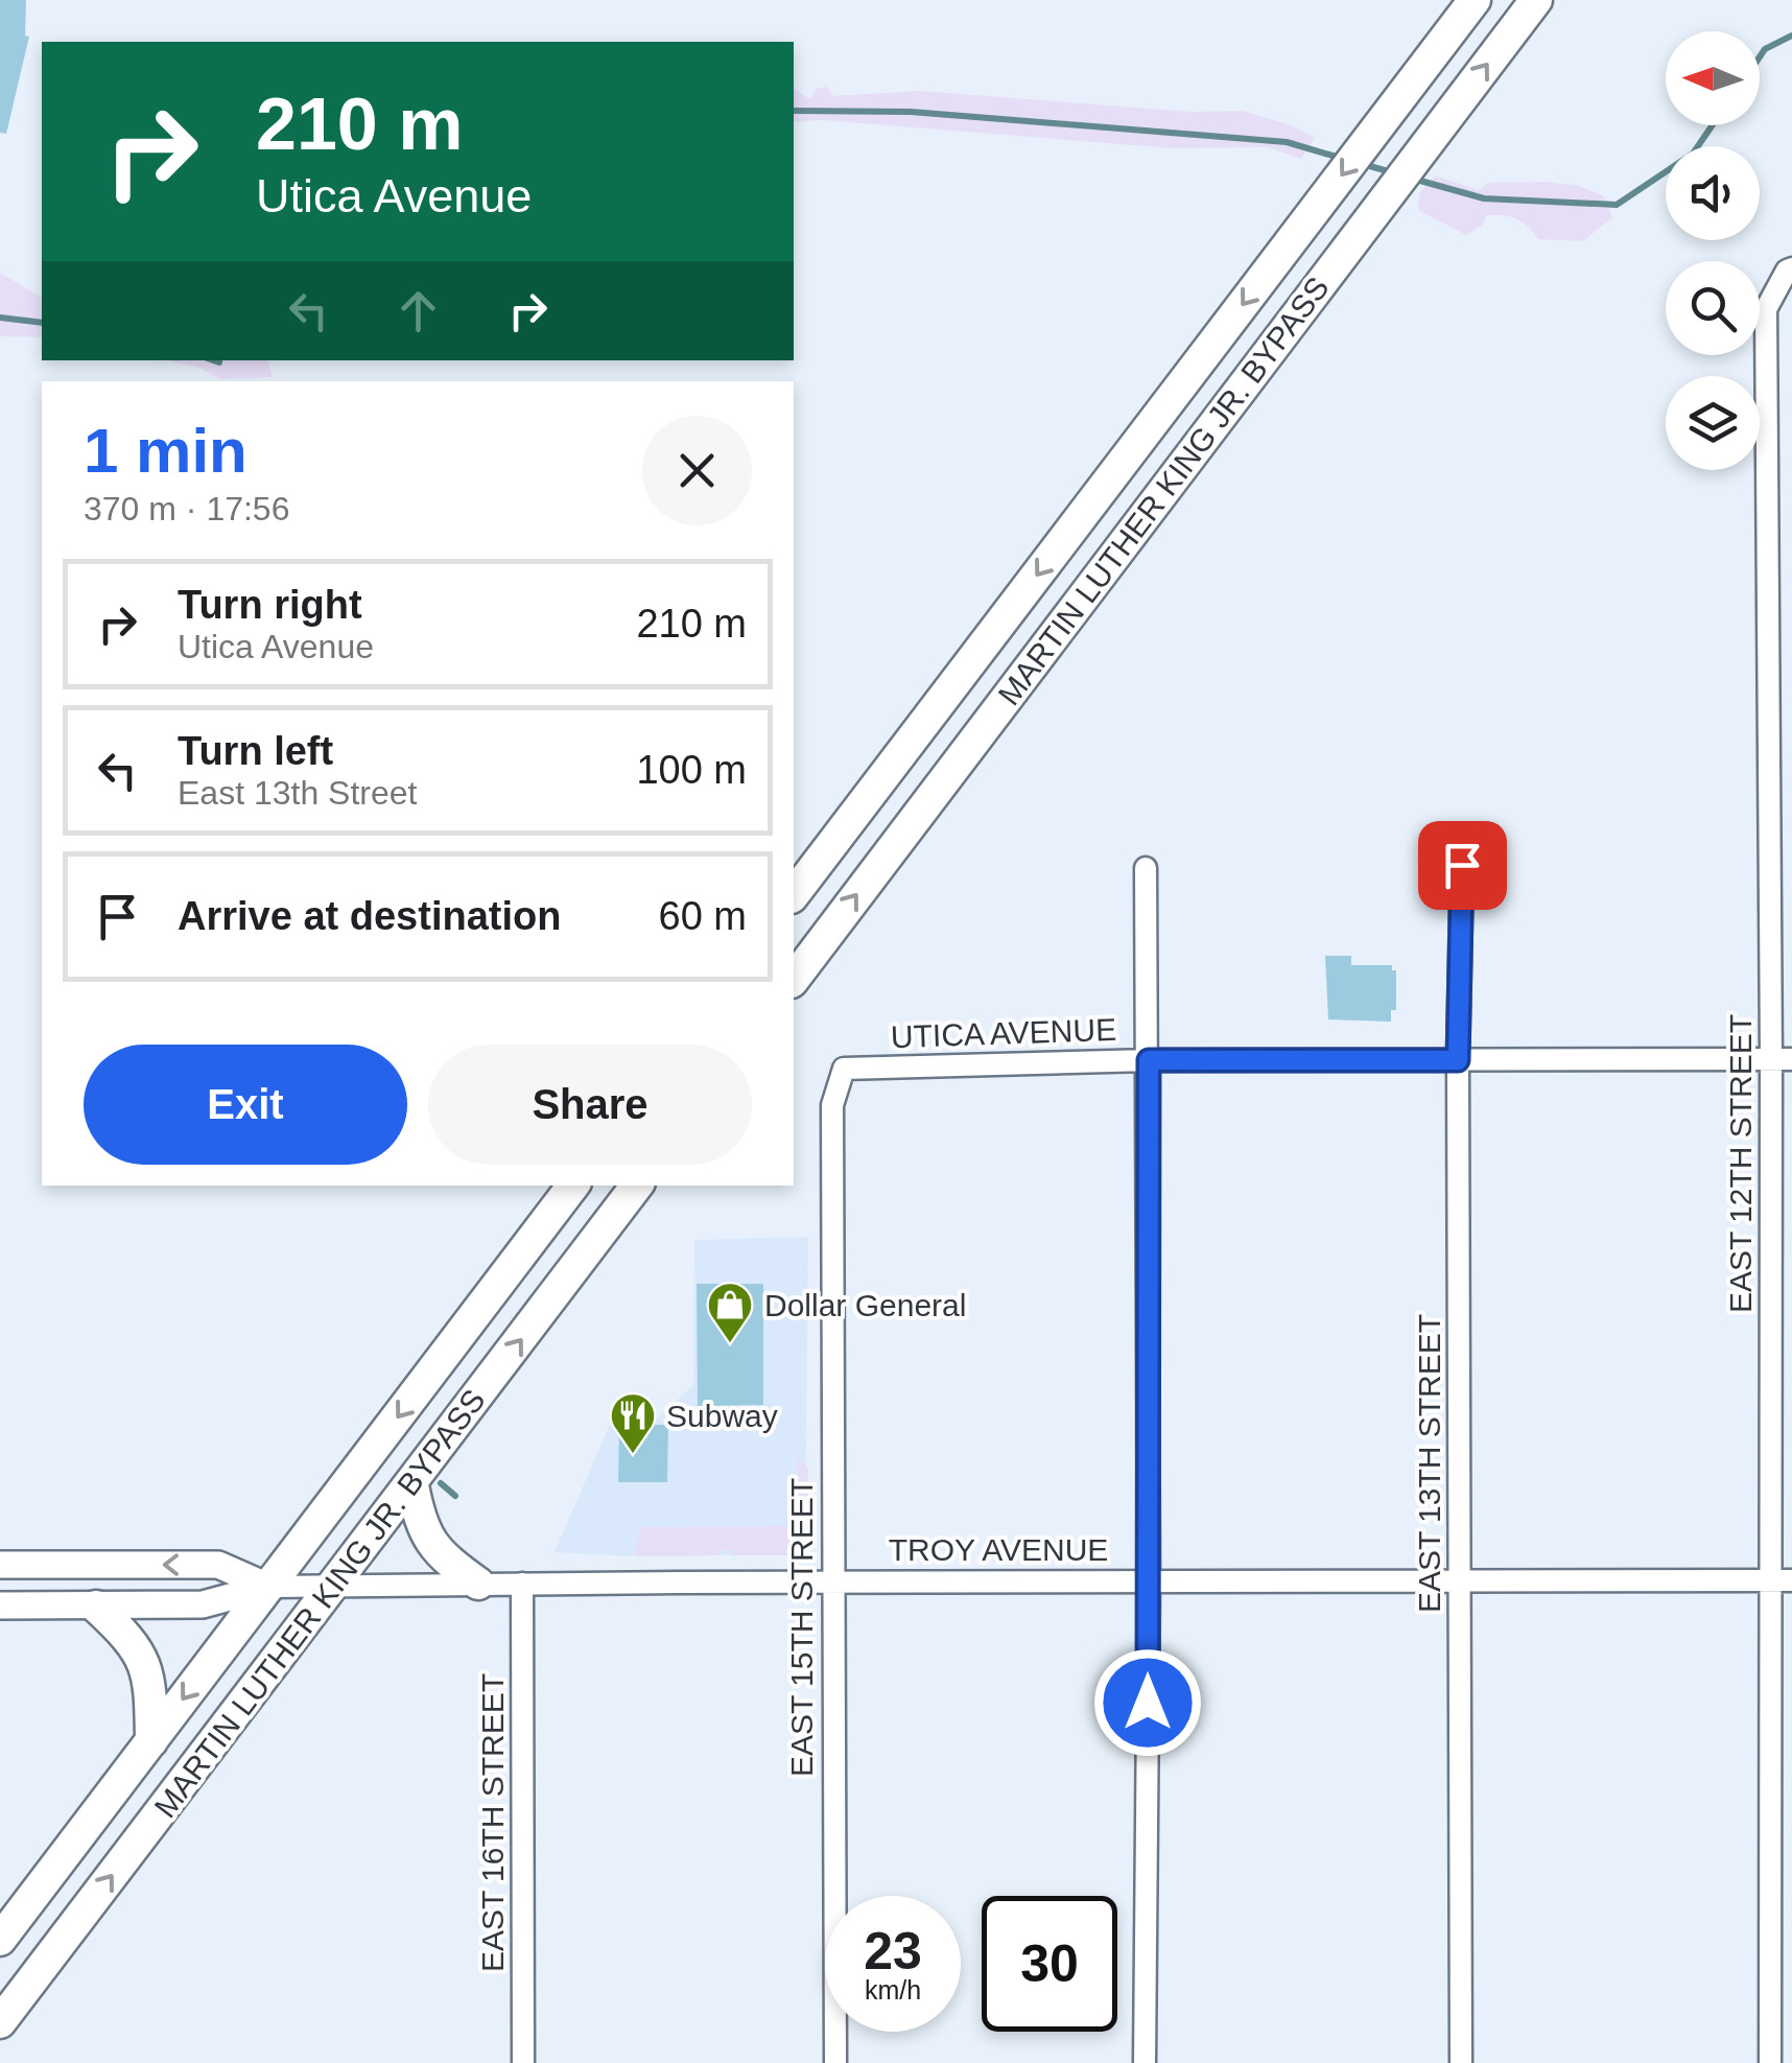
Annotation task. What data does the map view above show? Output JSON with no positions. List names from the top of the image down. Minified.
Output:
{"streets":{"highway":["MARTIN LUTHER KING JR. BYPASS"],"main road":["TROY AVENUE"],"street":["UTICA AVENUE","EAST 12TH STREET","EAST 13TH STREET","EAST 15TH STREET","EAST 16TH STREET"]},"crossings":[["MARTIN LUTHER KING JR. BYPASS","TROY AVENUE"],["UTICA AVENUE","EAST 12TH STREET"],["UTICA AVENUE","EAST 13TH STREET"],["UTICA AVENUE","EAST 15TH STREET"],["EAST 12TH STREET","TROY AVENUE"],["EAST 13TH STREET","TROY AVENUE"],["TROY AVENUE","EAST 15TH STREET"],["TROY AVENUE","EAST 16TH STREET"]],"places":{"shop":["Dollar General"],"restaurant":["Subway"]},"north":"left","page":{"turn":["210 m","Utica Avenue"],"heading":["1 min","370 m · 17:56"],"list":[{"name":"Turn right","note":"Utica Avenue","value":"210 m"},{"name":"Turn left","note":"East 13th Street","value":"100 m"},{"name":"Arrive at destination","value":"60 m"}],"buttons":["Exit","Share"],"speed":"23 km/h","limit":"30"}}
